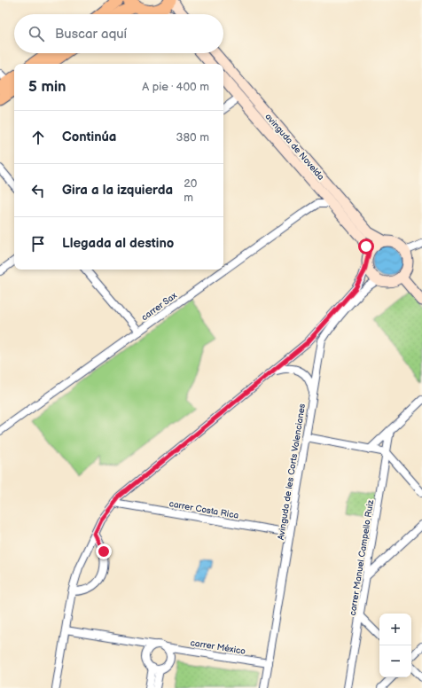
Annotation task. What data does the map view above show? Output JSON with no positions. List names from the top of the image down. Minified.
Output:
{"streets":{"main road":["avinguda de Novelda"],"street":["carrer Sax","Avinguda de les Corts Valencianes","carrer Costa Rica","carrer Manuel Campello Ruiz","carrer México"]},"crossings":[["avinguda de Novelda","carrer Sax"],["avinguda de Novelda","Avinguda de les Corts Valencianes"],["Avinguda de les Corts Valencianes","carrer Costa Rica"],["Avinguda de les Corts Valencianes","carrer México"]],"page":{"search":"Buscar aquí","heading":["5 min","A pie · 400 m"],"list":[["Continúa","380 m"],["Gira a la izquierda","20 m"],"Llegada al destino"],"map_buttons":["+","−"]}}
